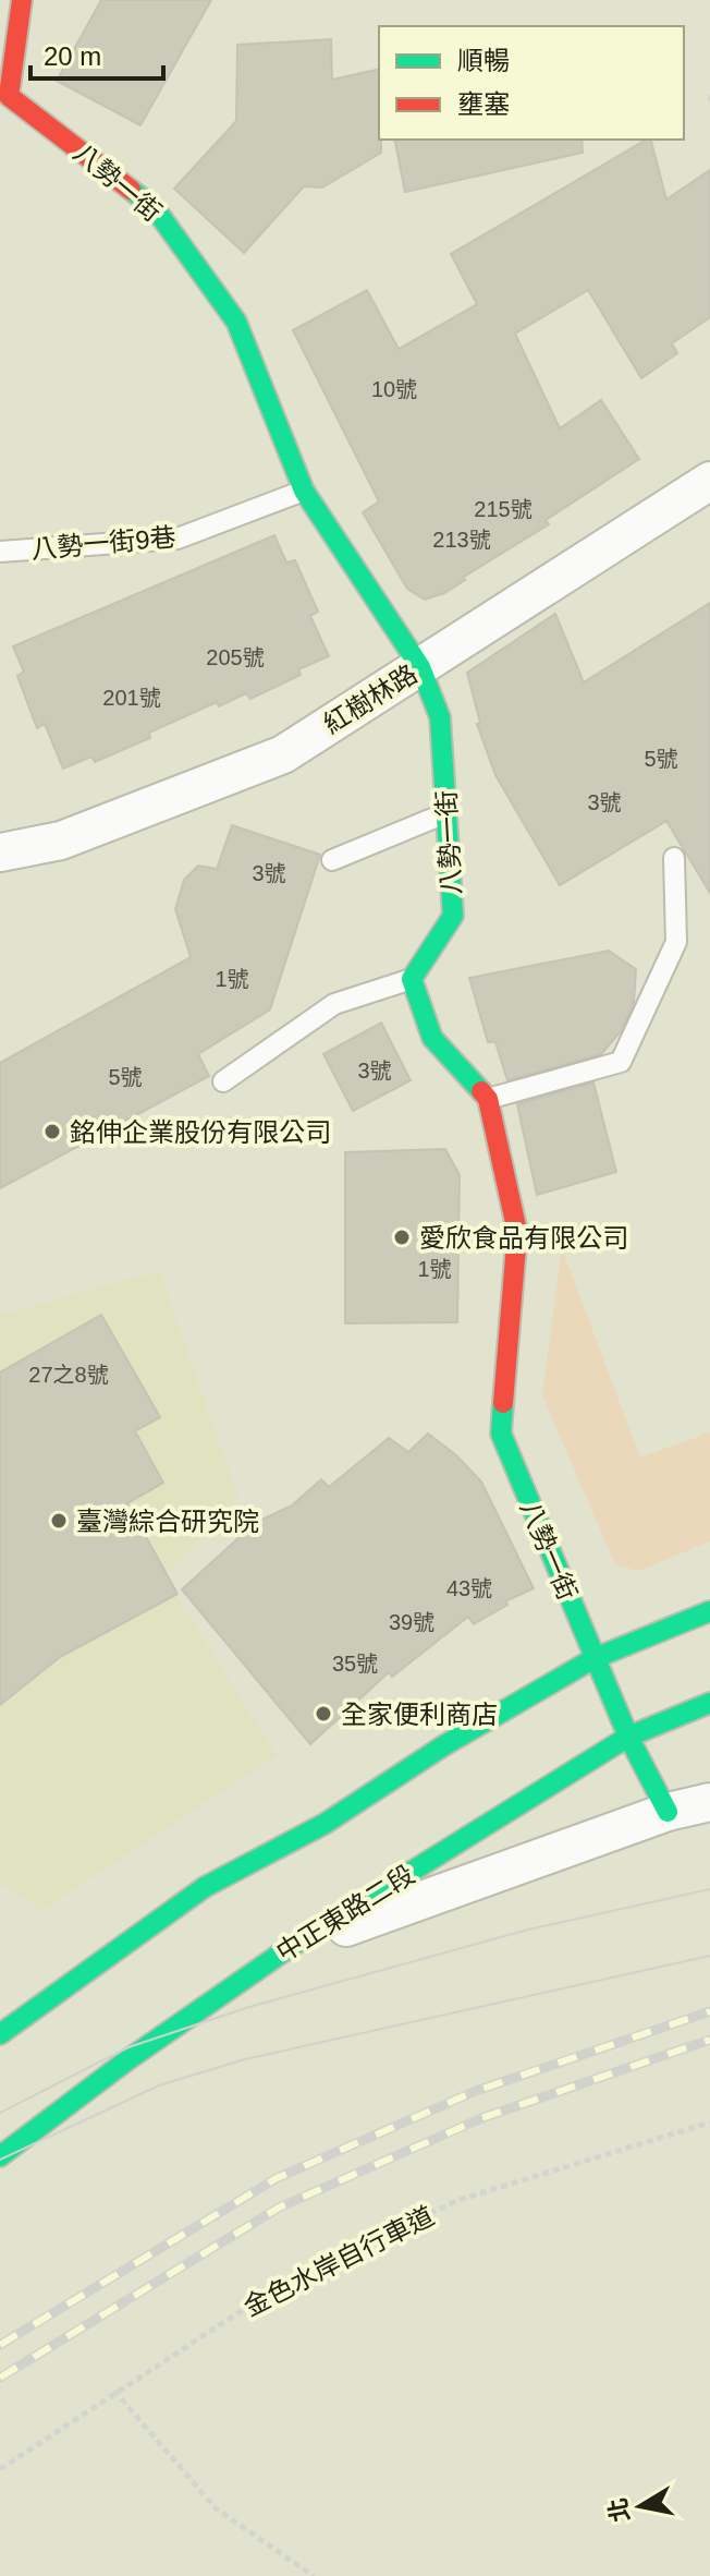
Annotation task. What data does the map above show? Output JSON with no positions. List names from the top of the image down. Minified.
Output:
{"streets":{"street":["八勢一街","紅樹林路","中正東路二段"],"lane":["八勢一街9巷"],"path":["金色水岸自行車道"]},"crossings":[["八勢一街","八勢一街9巷"],["八勢一街","紅樹林路"],["八勢一街","中正東路二段"]],"places":["銘伸企業股份有限公司","愛欣食品有限公司","臺灣綜合研究院","全家便利商店"],"house_numbers":["10號","215號","213號","205號","201號","5號","3號","3號","1號","3號","5號","1號","27之8號","43號","39號","35號"],"legend":["順暢","壅塞"],"scale_bar":"20 m","north":"left"}
